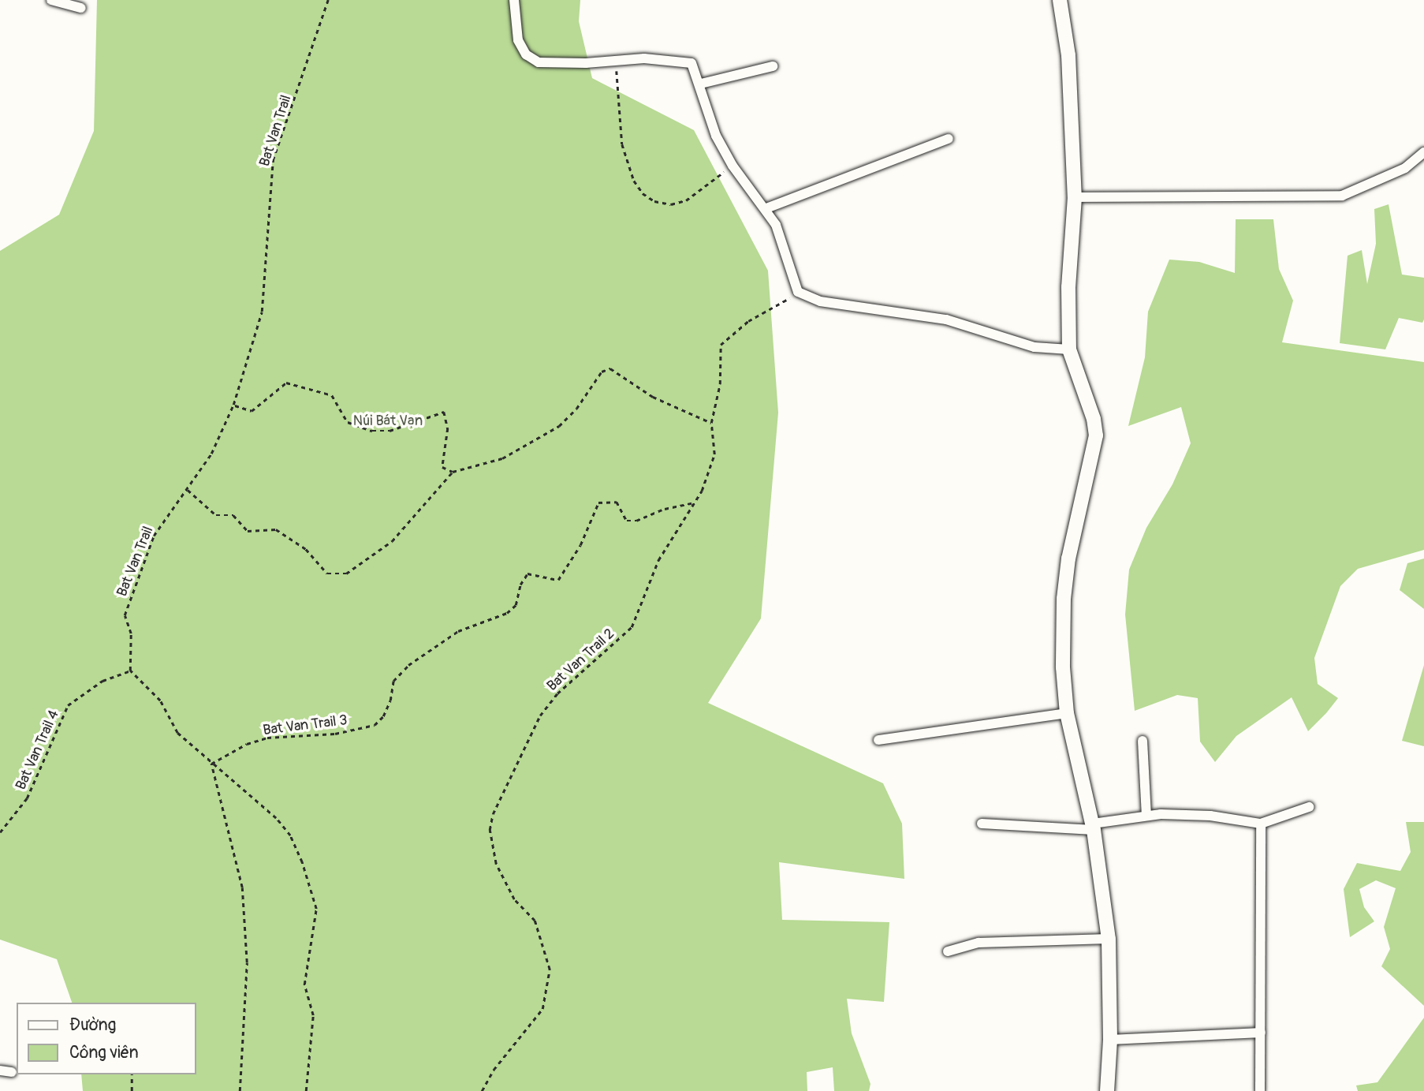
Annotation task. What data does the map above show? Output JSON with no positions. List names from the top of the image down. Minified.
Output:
{"streets":{"path":["Bat Van Trail","Bat Van Trail 2","Bat Van Trail 3","Bat Van Trail 4"]},"crossings":[["Bat Van Trail","Bat Van Trail 4"],["Bat Van Trail 2","Bat Van Trail 3"]],"parks":["Núi Bát Vạn"],"legend":["Đường","Công viên"]}
